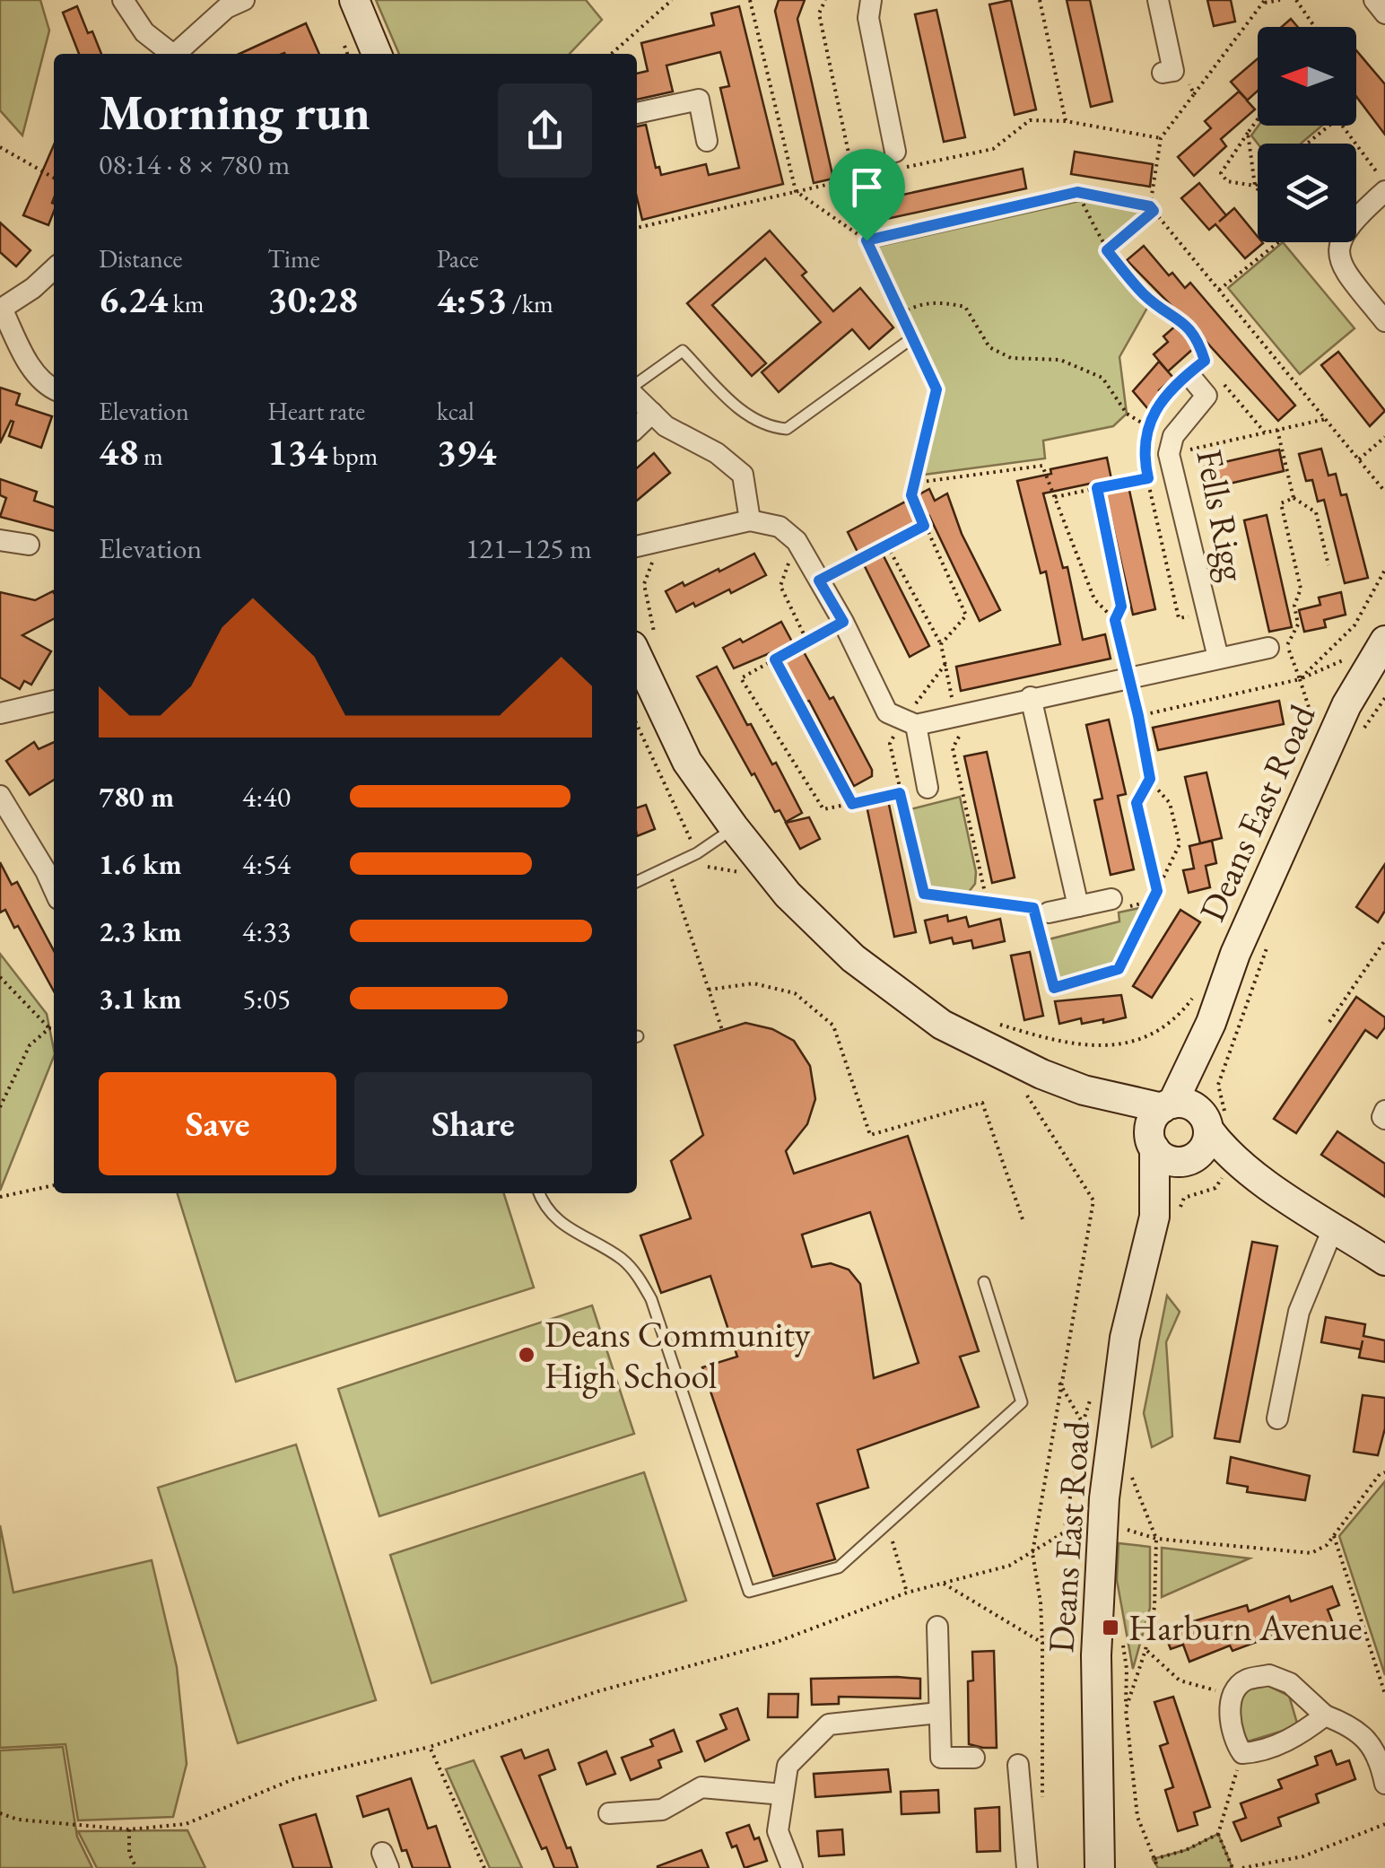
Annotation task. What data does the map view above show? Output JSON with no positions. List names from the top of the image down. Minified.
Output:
{"streets":{"street":["Fells Rigg","Deans East Road"]},"places":{"other":["Deans Community High School"],"transit":["Harburn Avenue"]},"north":"left","page":{"heading":["Morning run","08:14 · 8 × 780 m"],"stats":[["Distance","6.24 km"],["Time","30:28"],["Pace","4:53 /km"],["Elevation","48 m"],["Heart rate","134 bpm"],["kcal","394"]],"chart":["Elevation","121–125 m"],"list":[{"name":"780 m","note":"4:40"},{"name":"1.6 km","note":"4:54"},{"name":"2.3 km","note":"4:33"},{"name":"3.1 km","note":"5:05"}],"buttons":["Save","Share"]}}
